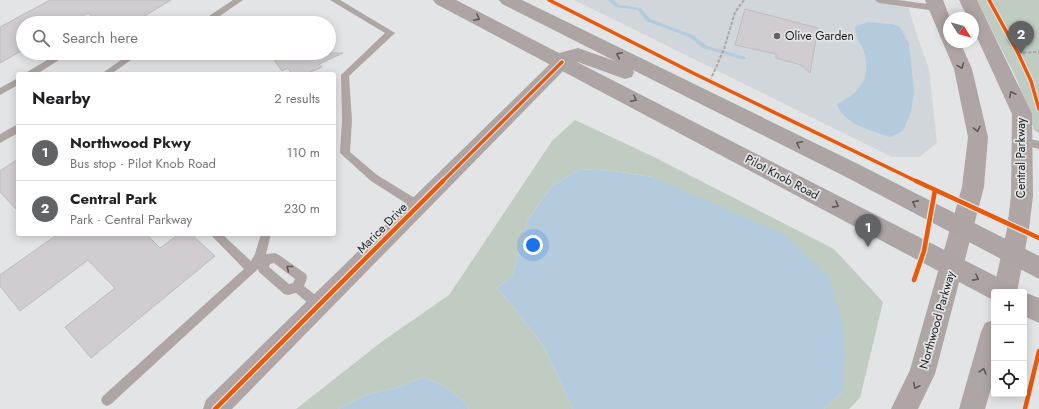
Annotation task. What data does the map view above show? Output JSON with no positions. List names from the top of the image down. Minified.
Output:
{"streets":{"main road":["Pilot Knob Road"],"street":["Central Parkway","Marice Drive","Northwood Parkway"]},"crossings":[["Pilot Knob Road","Marice Drive"],["Pilot Knob Road","Northwood Parkway"]],"places":["Olive Garden"],"north":"bottom right","page":{"search":"Search here","pins":["2","1"],"heading":["Nearby","2 results"],"list":[{"mark":"1","name":"Northwood Pkwy","note":"Bus stop · Pilot Knob Road","value":"110 m"},{"mark":"2","name":"Central Park","note":"Park · Central Parkway","value":"230 m"}],"map_buttons":["+","−"]}}
